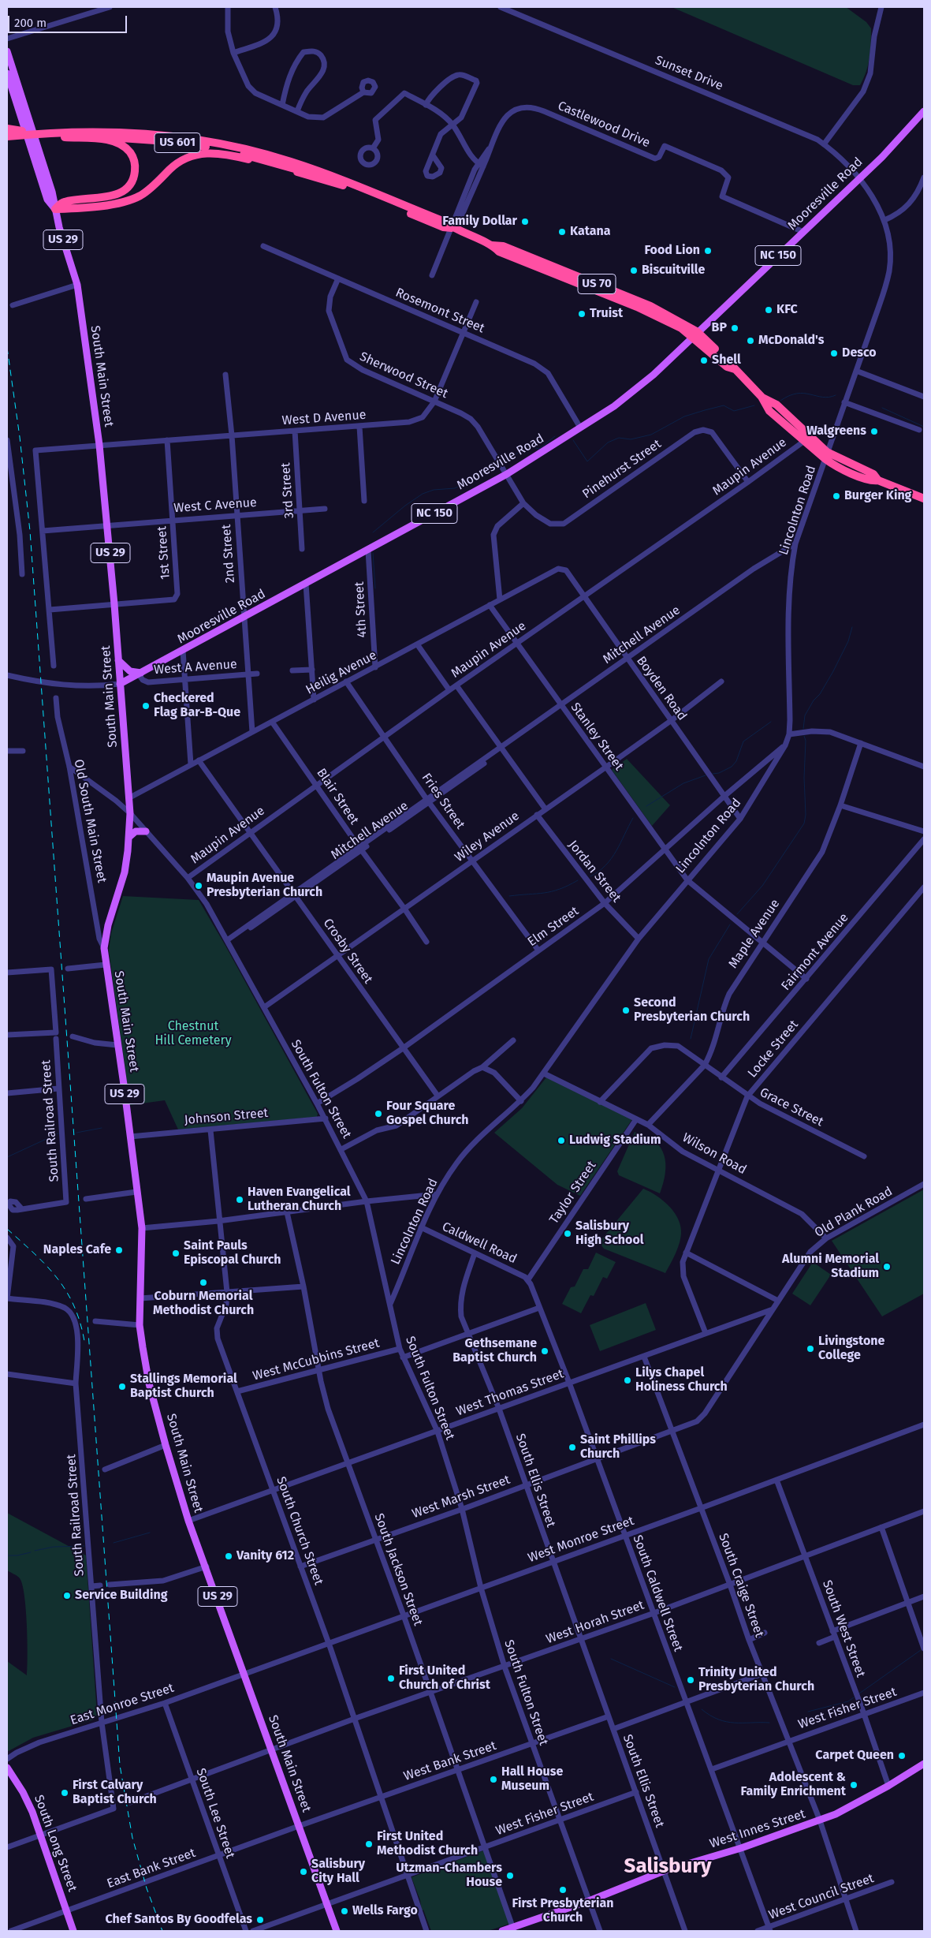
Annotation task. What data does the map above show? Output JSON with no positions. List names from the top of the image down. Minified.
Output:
{"streets":{"highway":["US 601","US 70"],"main road":["Mooresville Road","US 29","NC 150","South Main Street","West Innes Street","South Long Street"],"street":["Sunset Drive","Castlewood Drive","Rosemont Street","Sherwood Street","West D Avenue","Maupin Avenue","Pinehurst Street","3rd Street","West C Avenue","Lincolnton Road","1st Street","2nd Street","4th Street","Mitchell Avenue","West A Avenue","Heilig Avenue","Boyden Road","Stanley Street","Blair Street","Fries Street","Old South Main Street","Wiley Avenue","Jordan Street","Elm Street","Maple Avenue","Crosby Street","Fairmont Avenue","Locke Street","South Fulton Street","Grace Street","Johnson Street","South Railroad Street","Wilson Road","Taylor Street","Old Plank Road","Caldwell Road","West McCubbins Street","West Thomas Street","South Ellis Street","West Marsh Street","South Church Street","West Monroe Street","South Jackson Street","South Craige Street","South Caldwell Street","West Horah Street","South West Street","East Monroe Street","West Fisher Street","West Bank Street","South Lee Street","East Bank Street","West Council Street"]},"crossings":[["Sunset Drive","Mooresville Road"],["Sunset Drive","Lincolnton Road"],["Castlewood Drive","Mooresville Road"],["Castlewood Drive","US 70"],["US 601","US 70"],["Mooresville Road","US 70"],["Mooresville Road","Rosemont Street"],["Mooresville Road","Sherwood Street"],["Mooresville Road","South Main Street"],["Mooresville Road","Pinehurst Street"],["Mooresville Road","Lincolnton Road"],["Mooresville Road","2nd Street"],["Mooresville Road","4th Street"],["Mooresville Road","West A Avenue"],["US 70","South Main Street"],["US 70","Maupin Avenue"],["US 70","Lincolnton Road"],["Rosemont Street","Sherwood Street"],["Rosemont Street","West D Avenue"],["Sherwood Street","West D Avenue"],["Sherwood Street","Pinehurst Street"],["South Main Street","West D Avenue"],["South Main Street","West C Avenue"],["South Main Street","1st Street"],["South Main Street","Heilig Avenue"],["South Main Street","Old South Main Street"],["South Main Street","South Fulton Street"],["South Main Street","Johnson Street"],["South Main Street","West Thomas Street"],["South Main Street","West Monroe Street"],["South Main Street","West Horah Street"],["South Main Street","East Monroe Street"],["South Main Street","West Fisher Street"],["South Main Street","West Bank Street"],["South Main Street","East Bank Street"],["West D Avenue","3rd Street"],["West D Avenue","West C Avenue"],["West D Avenue","1st Street"],["West D Avenue","2nd Street"],["Maupin Avenue","Pinehurst Street"],["Maupin Avenue","Boyden Road"],["Maupin Avenue","Stanley Street"],["Maupin Avenue","Blair Street"],["Maupin Avenue","Fries Street"],["Maupin Avenue","Crosby Street"],["Maupin Avenue","South Fulton Street"],["3rd Street","West C Avenue"],["West C Avenue","1st Street"],["West C Avenue","2nd Street"],["Lincolnton Road","Mitchell Avenue"],["Lincolnton Road","Boyden Road"],["Lincolnton Road","Stanley Street"],["Lincolnton Road","Jordan Street"],["Lincolnton Road","Elm Street"],["Lincolnton Road","South Fulton Street"],["Lincolnton Road","Wilson Road"],["Lincolnton Road","Caldwell Road"],["2nd Street","West A Avenue"],["2nd Street","Heilig Avenue"],["4th Street","Heilig Avenue"],["Mitchell Avenue","Boyden Road"],["Mitchell Avenue","Stanley Street"],["Mitchell Avenue","Blair Street"],["Mitchell Avenue","Fries Street"],["Mitchell Avenue","Crosby Street"],["Mitchell Avenue","South Fulton Street"],["Heilig Avenue","Boyden Road"],["Heilig Avenue","Stanley Street"],["Heilig Avenue","Blair Street"],["Heilig Avenue","Fries Street"],["Heilig Avenue","Crosby Street"],["Boyden Road","Wiley Avenue"],["Boyden Road","Elm Street"],["Stanley Street","Wiley Avenue"],["Stanley Street","Elm Street"],["Stanley Street","Maple Avenue"],["Stanley Street","Fairmont Avenue"],["Blair Street","Wiley Avenue"],["Fries Street","Wiley Avenue"],["Fries Street","Elm Street"],["Old South Main Street","South Fulton Street"],["Wiley Avenue","Jordan Street"],["Wiley Avenue","Crosby Street"],["Wiley Avenue","South Fulton Street"],["Jordan Street","Elm Street"],["Elm Street","Crosby Street"],["Elm Street","South Fulton Street"],["Maple Avenue","Grace Street"],["Maple Avenue","Wilson Road"],["Fairmont Avenue","Grace Street"],["Locke Street","Grace Street"],["Locke Street","Wilson Road"],["South Fulton Street","Johnson Street"],["South Fulton Street","West McCubbins Street"],["South Fulton Street","West Thomas Street"],["South Fulton Street","West Marsh Street"],["South Fulton Street","West Monroe Street"],["South Fulton Street","West Horah Street"],["South Fulton Street","West Fisher Street"],["South Fulton Street","West Bank Street"],["South Fulton Street","West Innes Street"],["Grace Street","Wilson Road"],["Johnson Street","South Church Street"],["South Railroad Street","East Monroe Street"],["South Railroad Street","South Long Street"],["Wilson Road","Taylor Street"],["Wilson Road","Old Plank Road"],["Taylor Street","Caldwell Road"],["Taylor Street","South Caldwell Street"],["Old Plank Road","West Thomas Street"],["Old Plank Road","West Marsh Street"],["Old Plank Road","South Craige Street"],["Caldwell Road","South Ellis Street"],["Caldwell Road","South Caldwell Street"],["West McCubbins Street","South Church Street"],["West McCubbins Street","South Jackson Street"],["West Thomas Street","South Ellis Street"],["West Thomas Street","South Church Street"],["West Thomas Street","South Jackson Street"],["West Thomas Street","South Craige Street"],["West Thomas Street","South Caldwell Street"],["South Ellis Street","West Marsh Street"],["South Ellis Street","West Monroe Street"],["South Ellis Street","West Horah Street"],["South Ellis Street","West Fisher Street"],["South Ellis Street","West Bank Street"],["South Ellis Street","West Innes Street"],["West Marsh Street","South Church Street"],["West Marsh Street","South Jackson Street"],["West Marsh Street","South Craige Street"],["West Marsh Street","South Caldwell Street"],["South Church Street","West Monroe Street"],["South Church Street","West Horah Street"],["South Church Street","West Fisher Street"],["South Church Street","West Bank Street"],["West Monroe Street","South Jackson Street"],["West Monroe Street","South Craige Street"],["West Monroe Street","South Caldwell Street"],["West Monroe Street","South West Street"],["West Monroe Street","East Monroe Street"],["South Jackson Street","West Horah Street"],["South Jackson Street","West Fisher Street"],["South Jackson Street","West Bank Street"],["South Jackson Street","West Innes Street"],["South Craige Street","West Horah Street"],["South Craige Street","West Fisher Street"],["South Craige Street","West Innes Street"],["South Craige Street","West Council Street"],["South Caldwell Street","West Horah Street"],["South Caldwell Street","West Fisher Street"],["South Caldwell Street","West Innes Street"],["South Caldwell Street","West Council Street"],["West Horah Street","South West Street"],["West Horah Street","South Lee Street"],["South West Street","West Fisher Street"],["South West Street","West Innes Street"],["East Monroe Street","South Lee Street"],["West Bank Street","East Bank Street"],["South Lee Street","East Bank Street"],["South Long Street","East Bank Street"]],"districts":["Salisbury"],"parks":["Chestnut Hill Cemetery"],"places":["Family Dollar","Katana","Food Lion","Biscuitville","KFC","Truist","BP","McDonald's","Desco","Shell","Walgreens","Burger King","Checkered Flag Bar-B-Que","Maupin Avenue Presbyterian Church","Second Presbyterian Church","Four Square Gospel Church","Ludwig Stadium","Haven Evangelical Lutheran Church","Salisbury High School","Naples Cafe","Saint Pauls Episcopal Church","Alumni Memorial Stadium","Coburn Memorial Methodist Church","Livingstone College","Gethsemane Baptist Church","Lilys Chapel Holiness Church","Stallings Memorial Baptist Church","Saint Phillips Church","Vanity 612","Service Building","First United Church of Christ","Trinity United Presbyterian Church","Carpet Queen","Hall House Museum","Adolescent & Family Enrichment","First Calvary Baptist Church","First United Methodist Church","Salisbury City Hall","Utzman-Chambers House","First Presbyterian Church","Wells Fargo","Chef Santos By Goodfelas"],"scale_bar":"200 m"}
